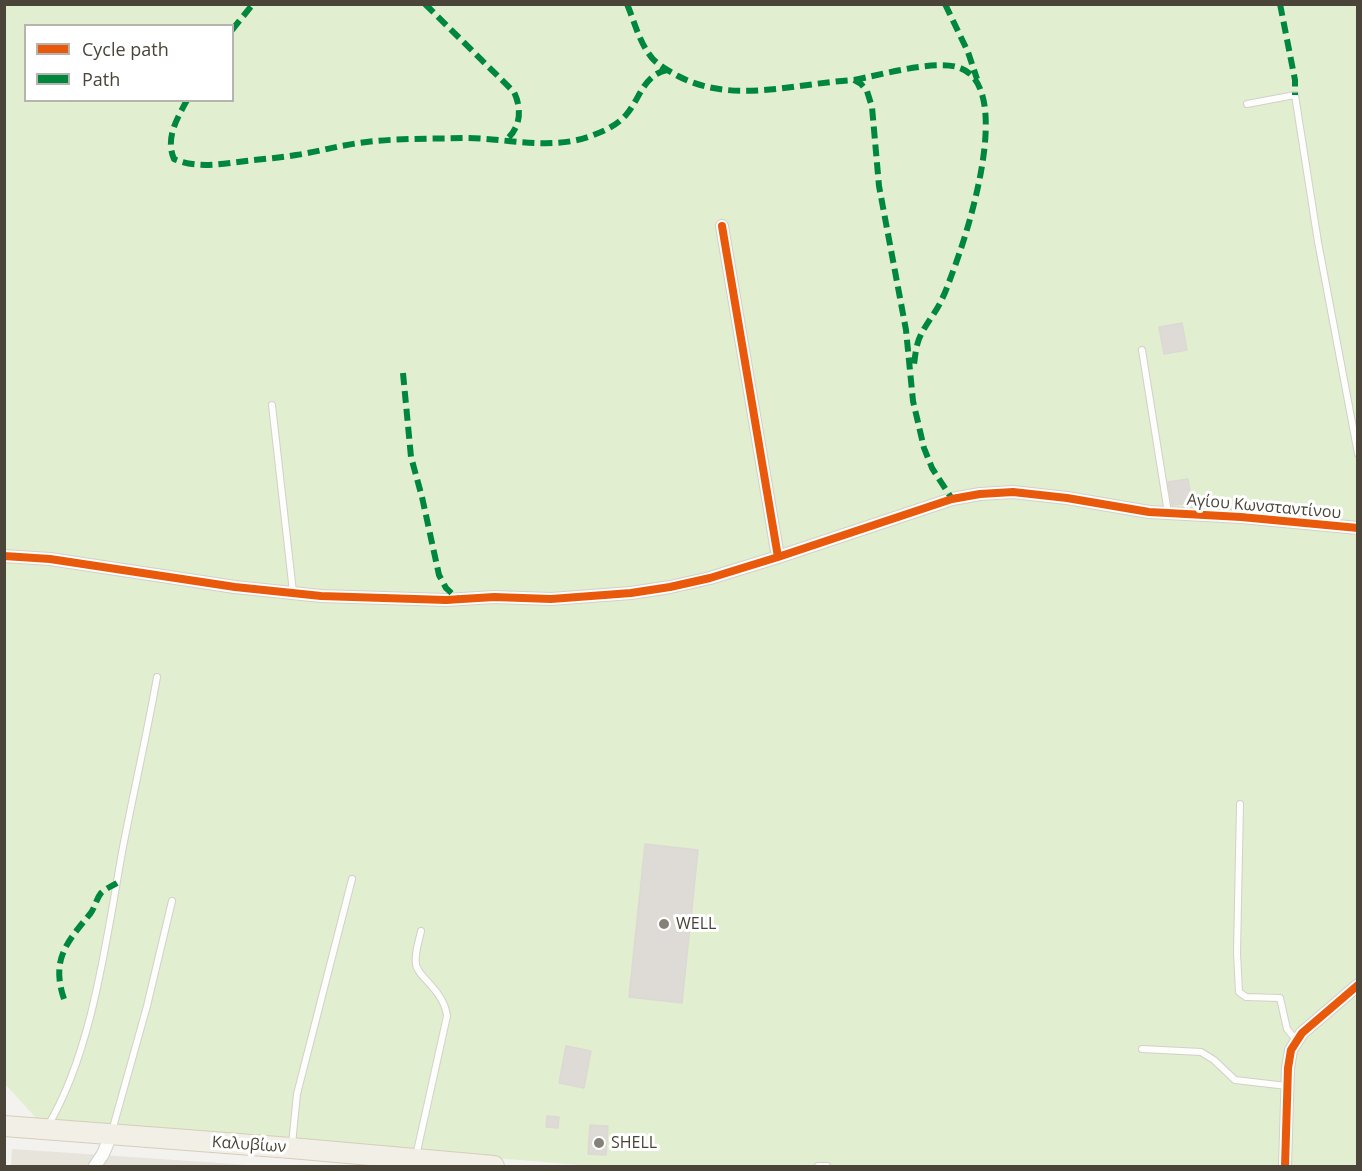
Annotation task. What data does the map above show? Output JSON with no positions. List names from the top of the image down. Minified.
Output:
{"streets":{"main road":["Καλυβίων"],"street":["Αγίου Κωνσταντίνου"]},"places":["WELL","SHELL"],"legend":["Cycle path","Path"]}
